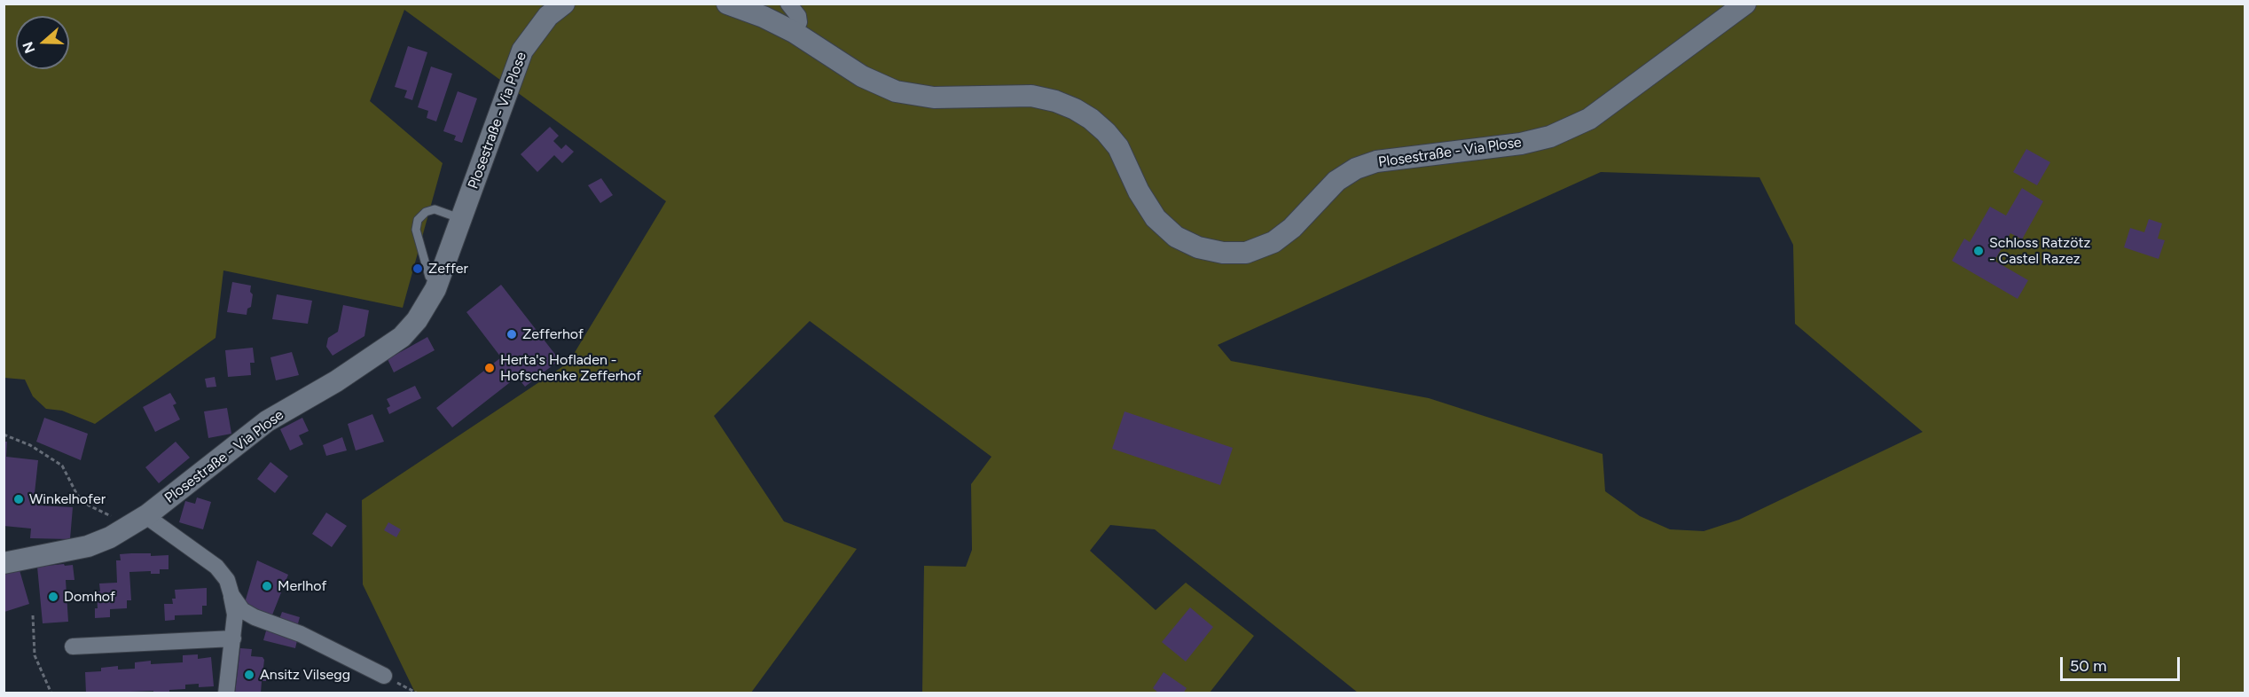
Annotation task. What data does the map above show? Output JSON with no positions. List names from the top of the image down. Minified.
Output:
{"streets":{"street":["Plosestraße - Via Plose"]},"places":["Schloss Ratzötz - Castel Razez","Zeffer","Zefferhof","Herta's Hofladen - Hofschenke Zefferhof","Winkelhofer","Merlhof","Domhof","Ansitz Vilsegg"],"scale_bar":"50 m","north":"left"}
